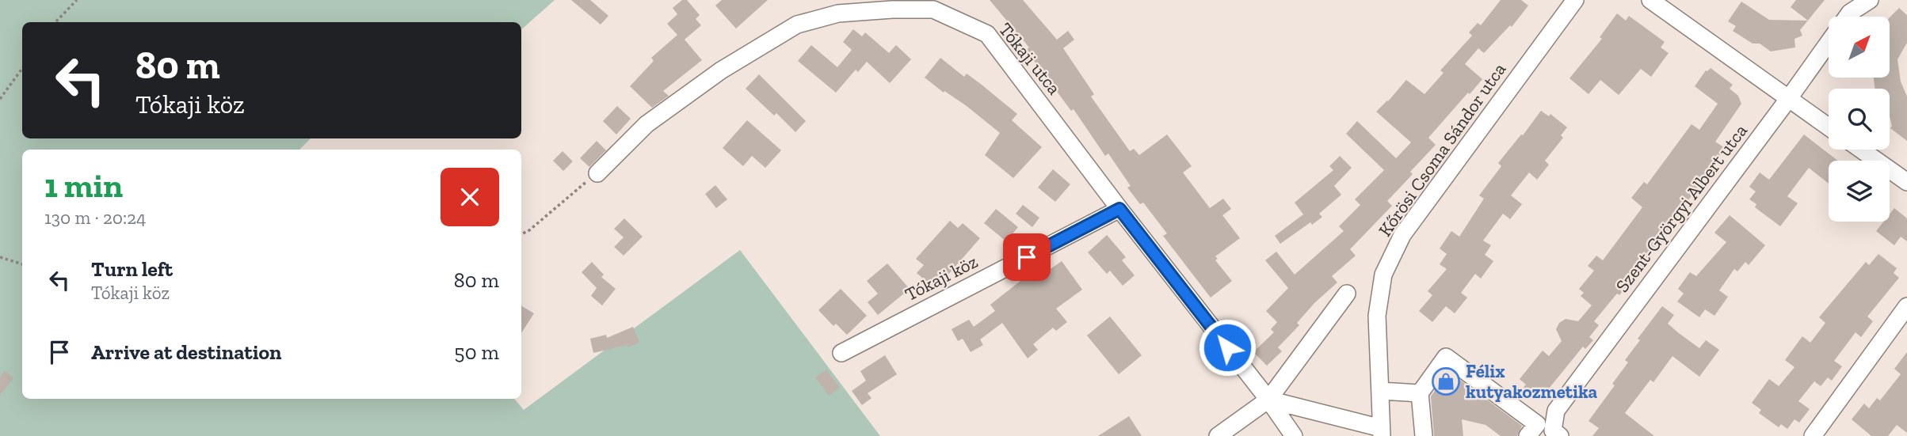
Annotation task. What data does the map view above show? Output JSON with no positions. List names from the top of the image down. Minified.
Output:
{"streets":{"street":["Tókaji utca","Kőrösi Csoma Sándor utca","Szent-Györgyi Albert utca","Tókaji köz"]},"crossings":[["Tókaji utca","Tókaji köz"]],"places":{"shop":["Félix kutyakozmetika"]},"north":"top right","page":{"turn":["80 m","Tókaji köz"],"heading":["1 min","130 m · 20:24"],"list":[{"name":"Turn left","note":"Tókaji köz","value":"80 m"},{"name":"Arrive at destination","value":"50 m"}]}}
